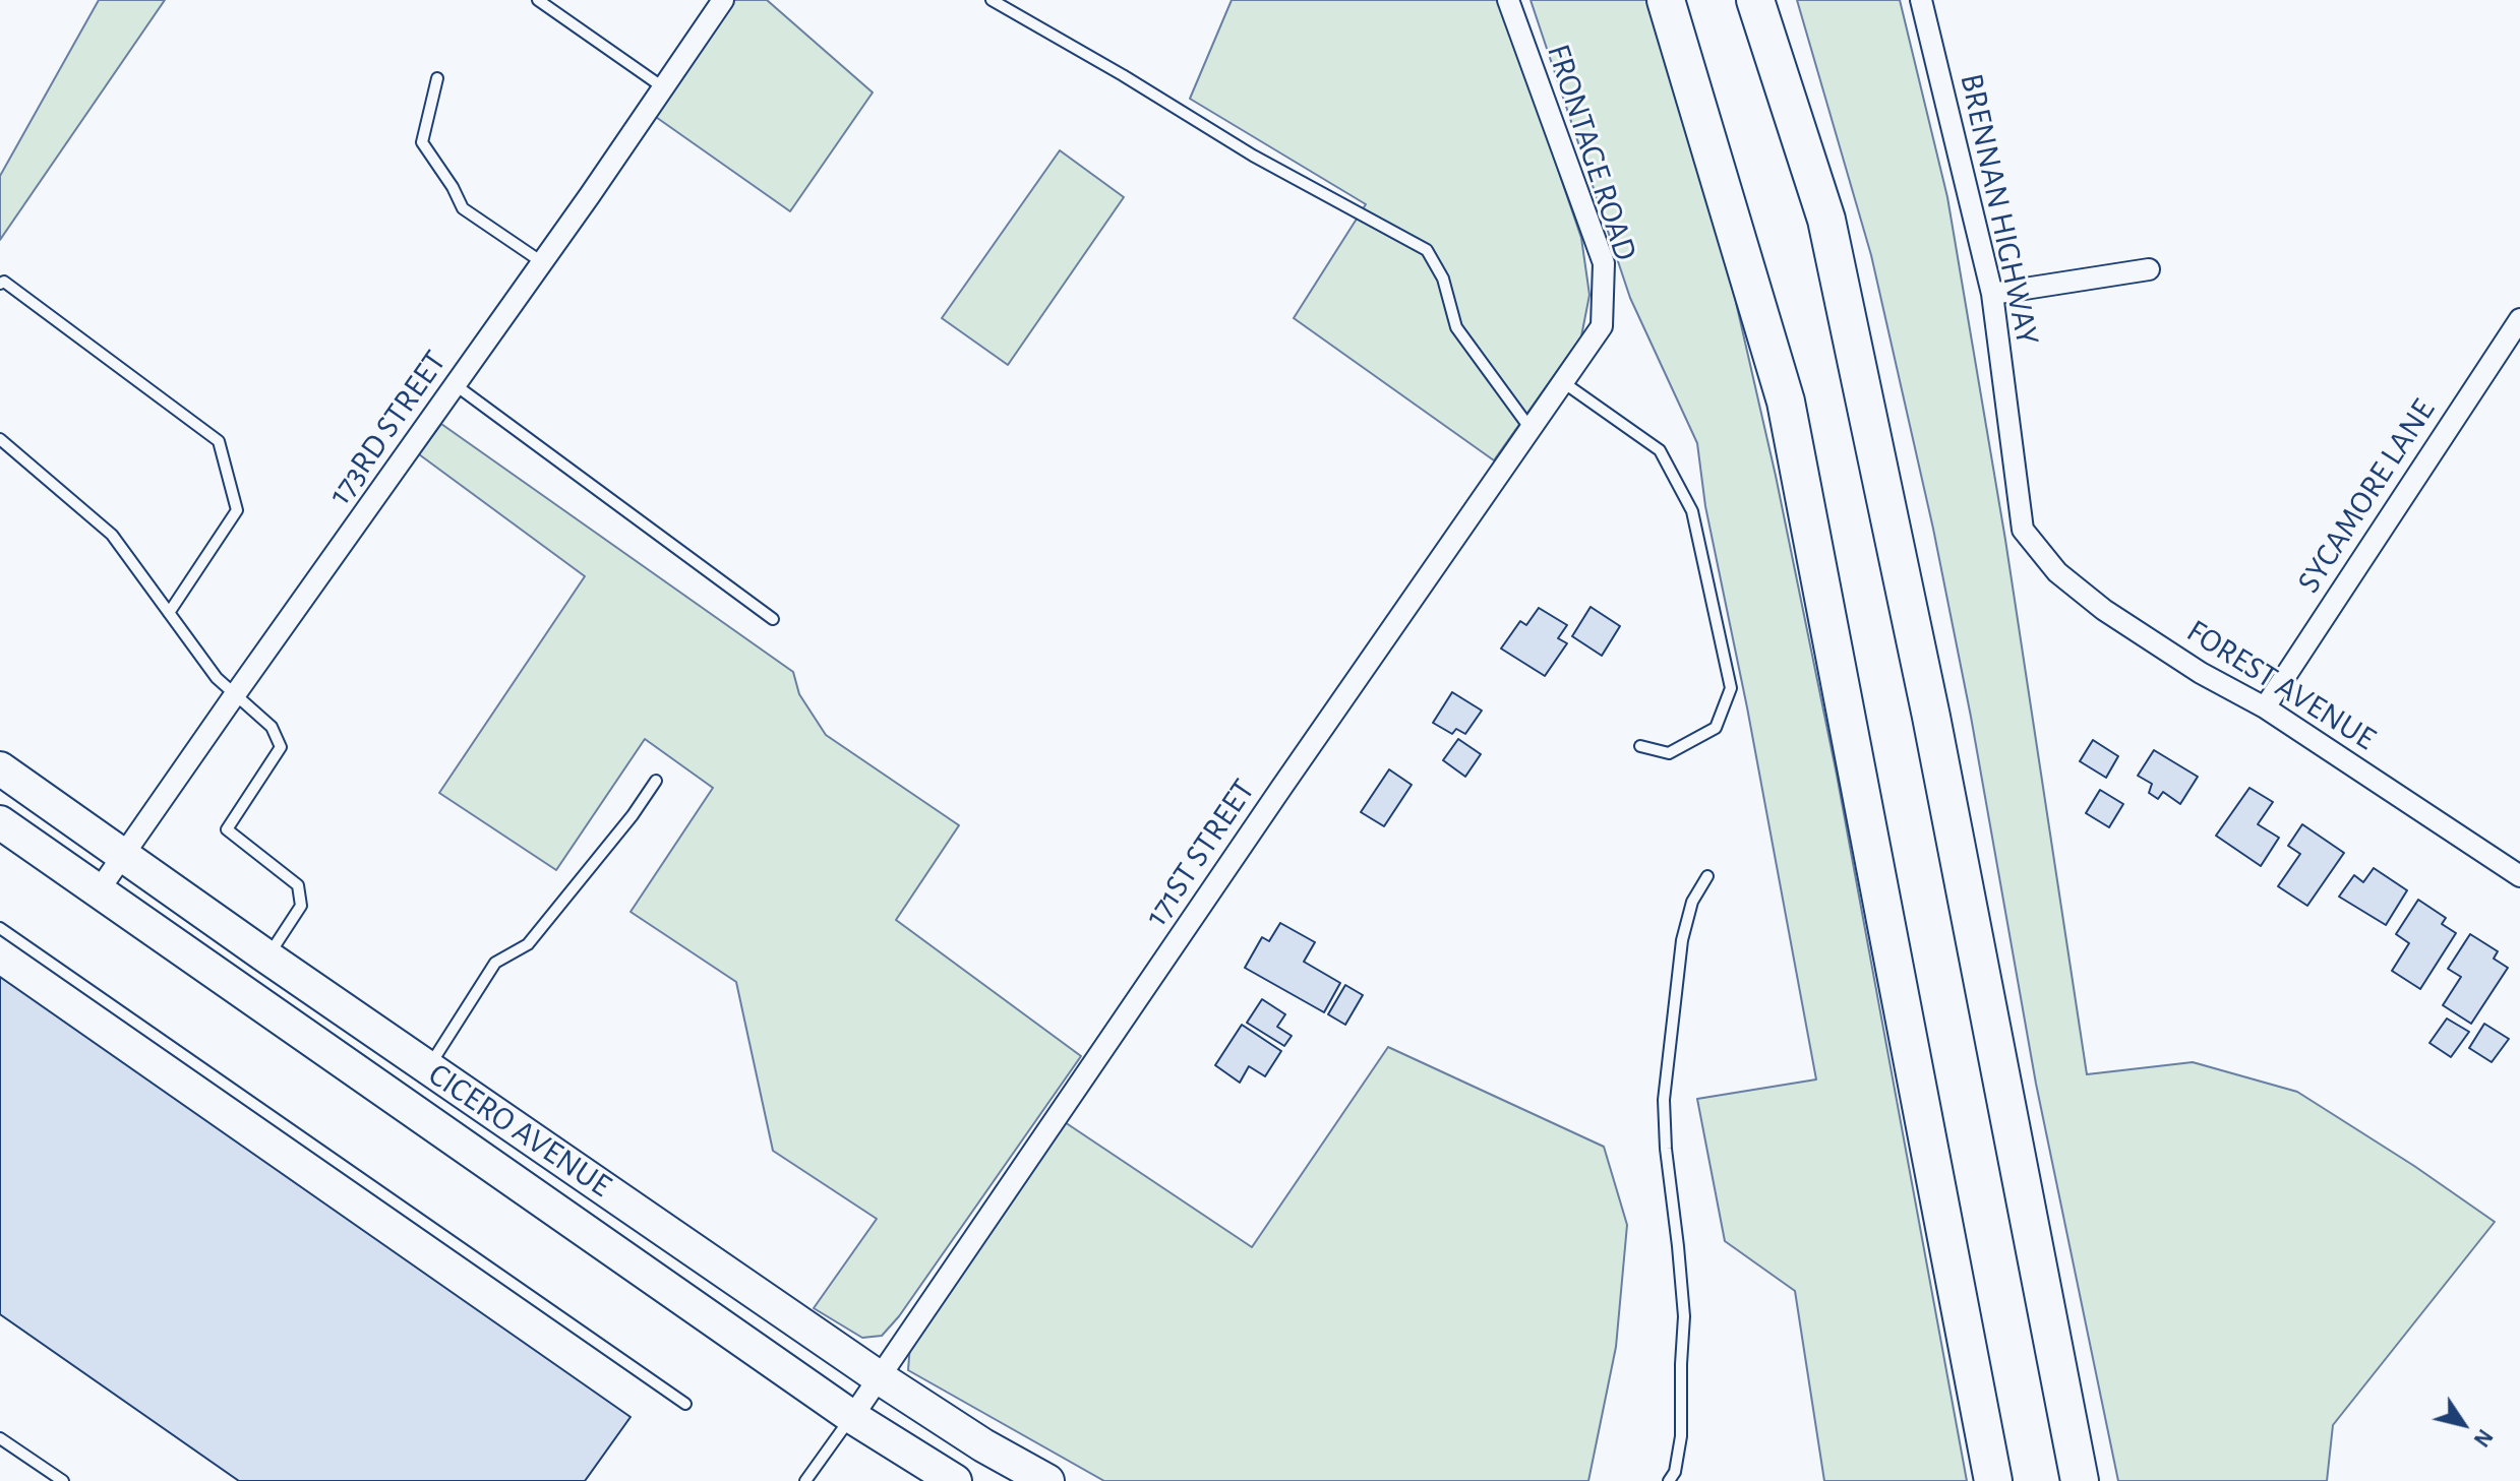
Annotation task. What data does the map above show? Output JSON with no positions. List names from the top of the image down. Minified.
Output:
{"streets":{"main road":["CICERO AVENUE"],"street":["FRONTAGE ROAD","BRENNAN HIGHWAY","173RD STREET","SYCAMORE LANE","FOREST AVENUE","171ST STREET"]},"crossings":[["FRONTAGE ROAD","171ST STREET"],["BRENNAN HIGHWAY","FOREST AVENUE"],["173RD STREET","CICERO AVENUE"],["SYCAMORE LANE","FOREST AVENUE"],["171ST STREET","CICERO AVENUE"]],"north":"bottom right"}
